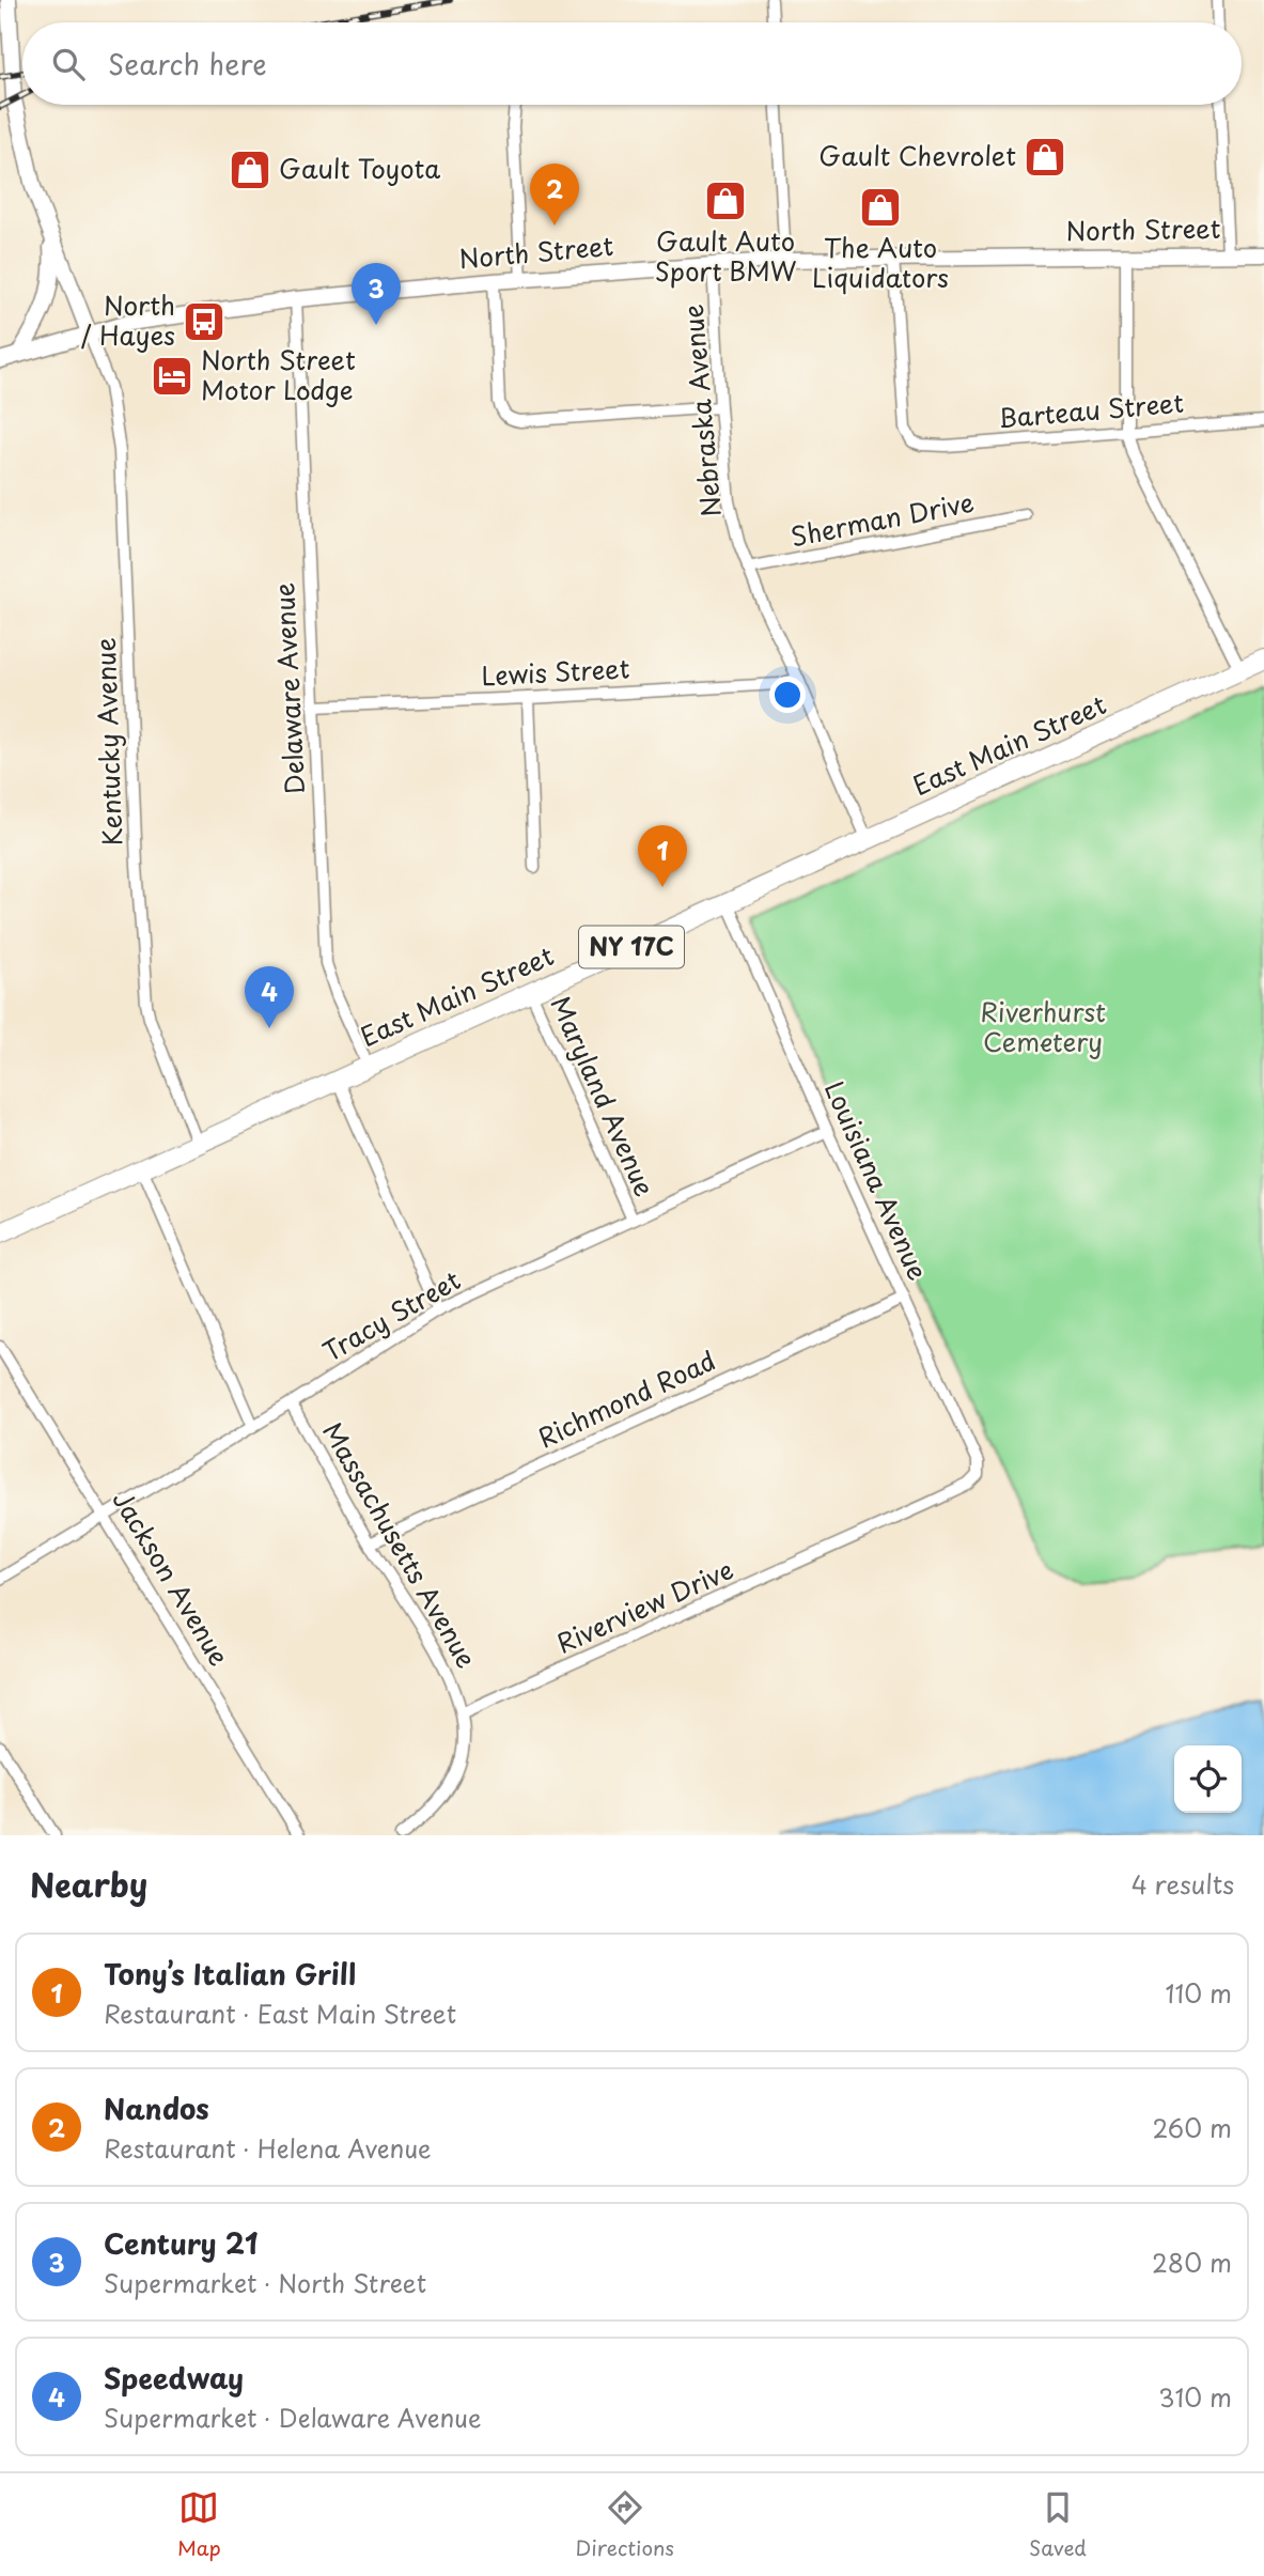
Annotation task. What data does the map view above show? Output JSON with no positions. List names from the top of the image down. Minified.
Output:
{"streets":{"main road":["East Main Street","NY 17C"],"street":["North Street","Nebraska Avenue","Barteau Street","Sherman Drive","Lewis Street","Delaware Avenue","Kentucky Avenue","Maryland Avenue","Louisiana Avenue","Tracy Street","Richmond Road","Massachusetts Avenue","Jackson Avenue","Riverview Drive"]},"crossings":[["North Street","Nebraska Avenue"],["North Street","Barteau Street"],["North Street","Delaware Avenue"],["North Street","Kentucky Avenue"],["Nebraska Avenue","Sherman Drive"],["Nebraska Avenue","Lewis Street"],["Nebraska Avenue","East Main Street"],["Lewis Street","Delaware Avenue"],["Delaware Avenue","East Main Street"],["Kentucky Avenue","East Main Street"],["East Main Street","Maryland Avenue"],["East Main Street","Louisiana Avenue"],["Maryland Avenue","Tracy Street"],["Louisiana Avenue","Tracy Street"],["Louisiana Avenue","Richmond Road"],["Louisiana Avenue","Riverview Drive"],["Tracy Street","Massachusetts Avenue"],["Tracy Street","Jackson Avenue"],["Richmond Road","Massachusetts Avenue"],["Massachusetts Avenue","Riverview Drive"]],"parks":["Riverhurst Cemetery"],"places":{"shop":["Gault Chevrolet","Gault Toyota","Gault Auto Sport BMW","The Auto Liquidators"],"bus stop":["North / Hayes"],"hotel":["North Street Motor Lodge"]},"page":{"search":"Search here","pins":["2","3","1","4"],"heading":["Nearby","4 results"],"list":[{"mark":"1","name":"Tony’s Italian Grill","note":"Restaurant · East Main Street","value":"110 m"},{"mark":"2","name":"Nandos","note":"Restaurant · Helena Avenue","value":"260 m"},{"mark":"3","name":"Century 21","note":"Supermarket · North Street","value":"280 m"},{"mark":"4","name":"Speedway","note":"Supermarket · Delaware Avenue","value":"310 m"}],"nav":["Map","Directions","Saved"]}}
